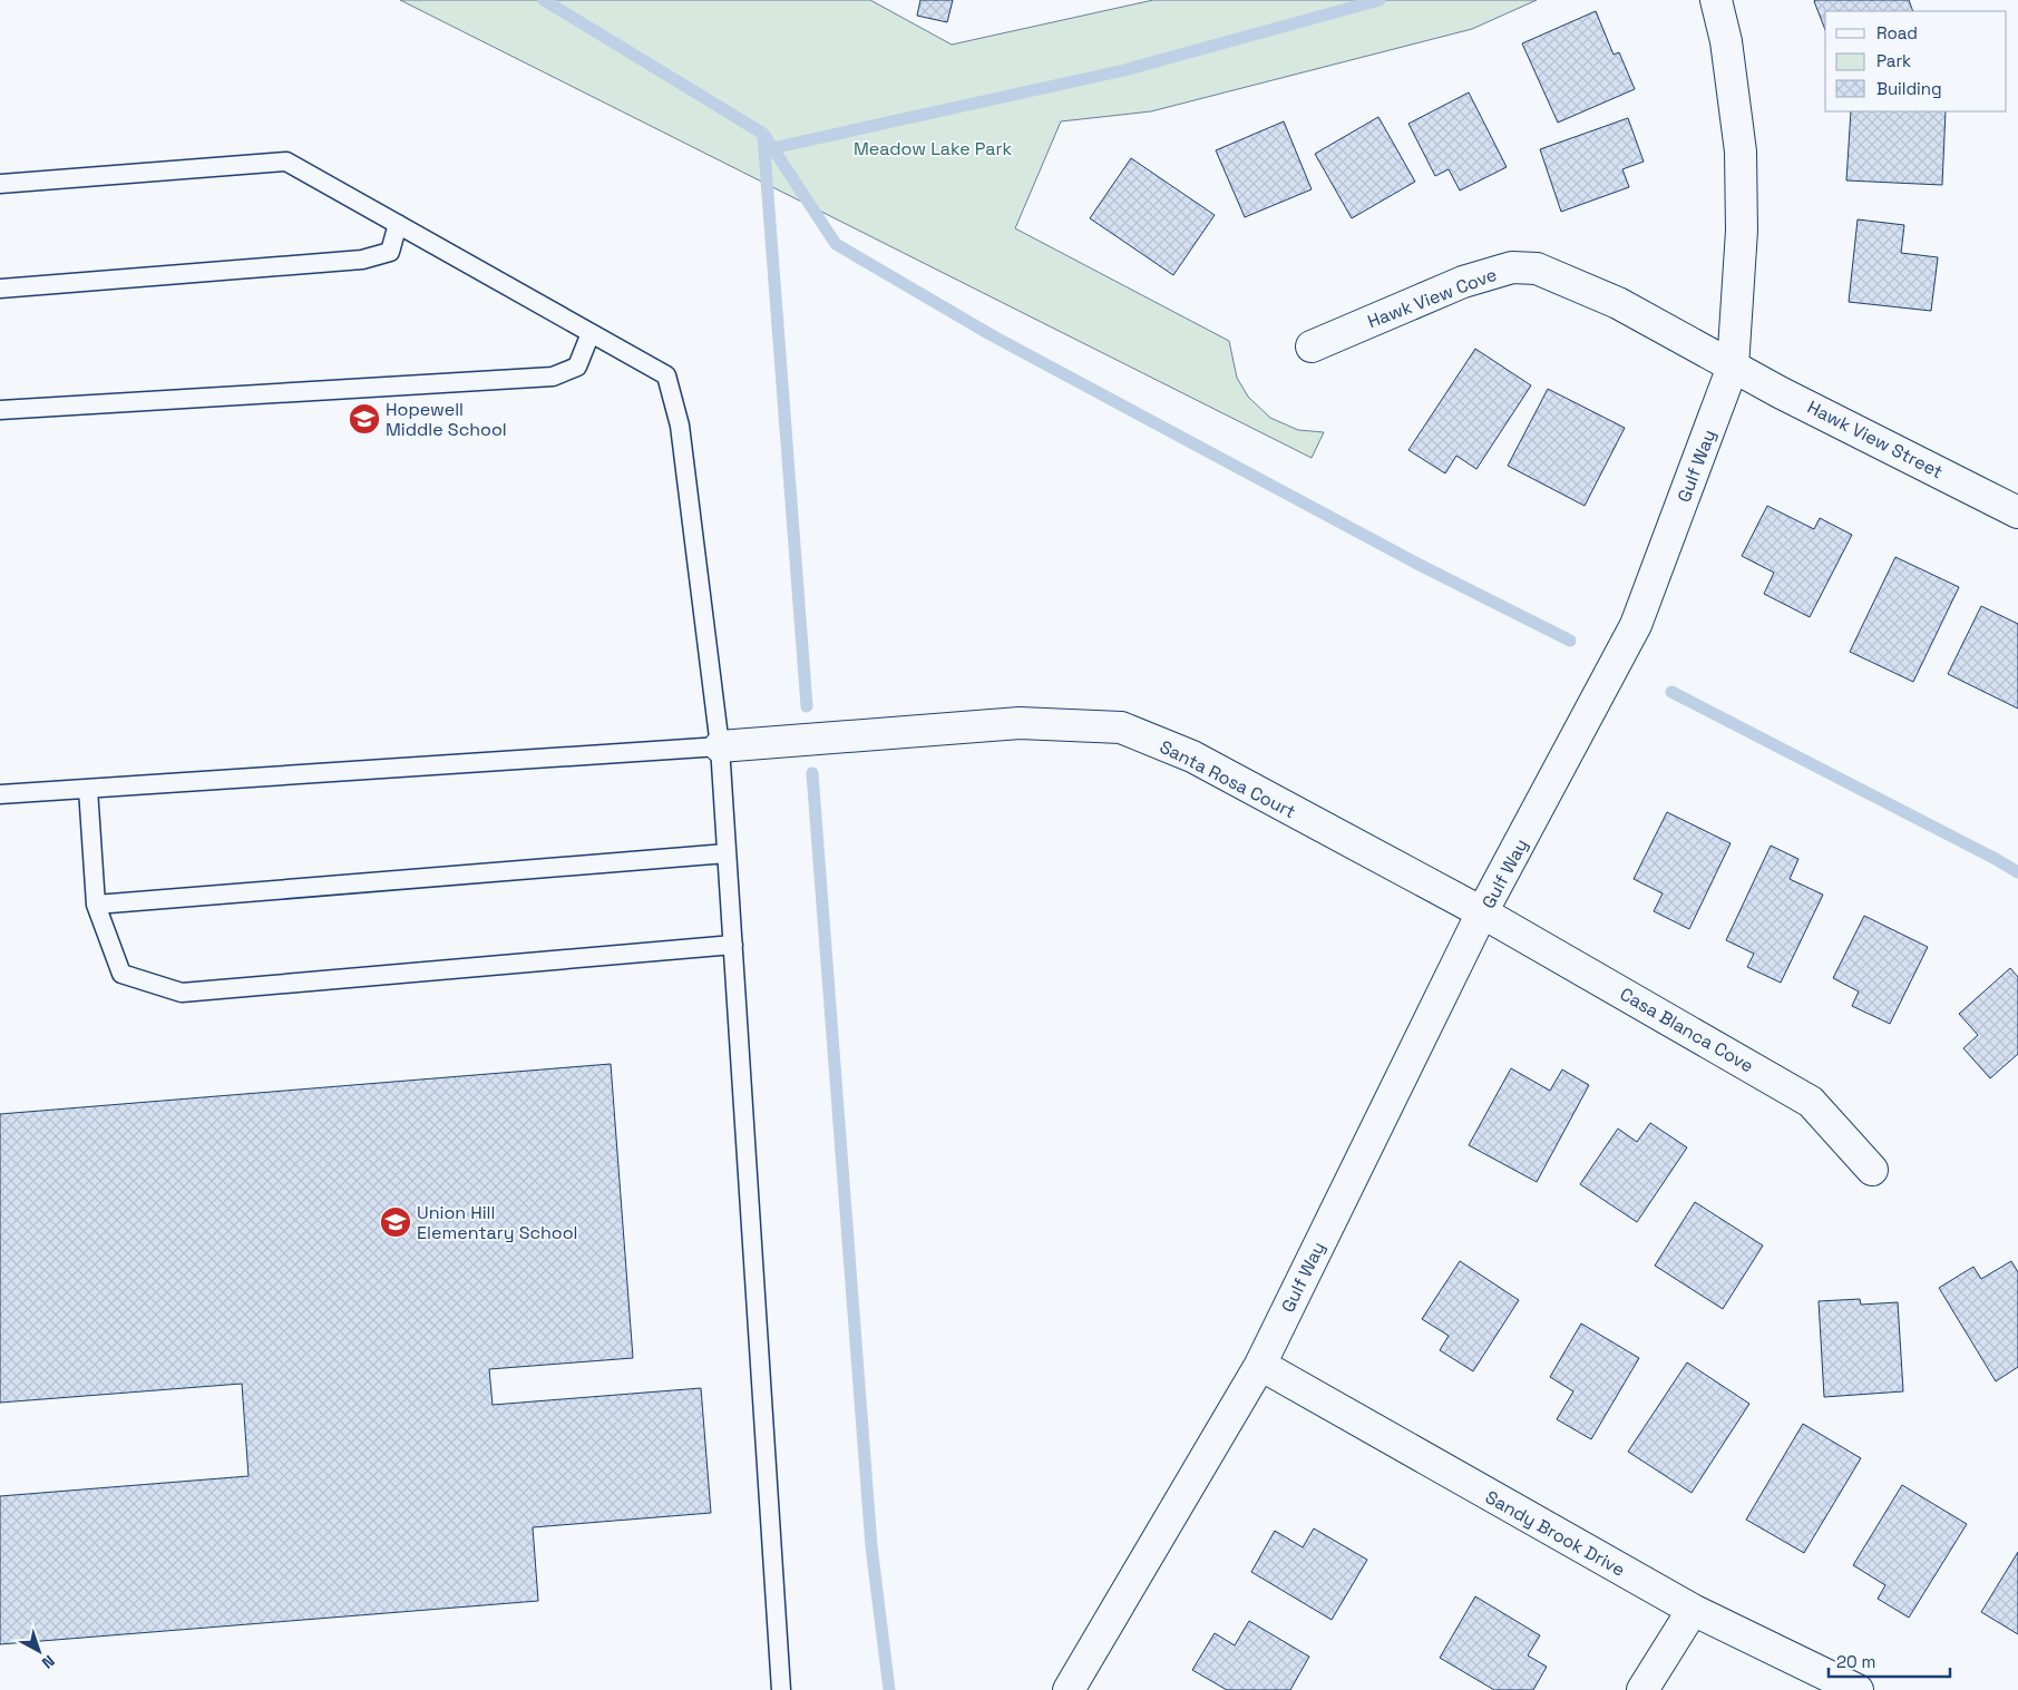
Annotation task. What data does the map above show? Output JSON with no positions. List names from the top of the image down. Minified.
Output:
{"streets":{"street":["Hawk View Cove","Hawk View Street","Gulf Way","Santa Rosa Court","Casa Blanca Cove","Sandy Brook Drive"]},"crossings":[["Hawk View Cove","Hawk View Street"],["Hawk View Cove","Gulf Way"],["Hawk View Street","Gulf Way"],["Gulf Way","Santa Rosa Court"],["Gulf Way","Casa Blanca Cove"],["Gulf Way","Sandy Brook Drive"],["Santa Rosa Court","Casa Blanca Cove"]],"parks":["Meadow Lake Park"],"places":{"school or university":["Hopewell Middle School","Union Hill Elementary School"]},"legend":["Road","Park","Building"],"scale_bar":"20 m","north":"bottom right"}
